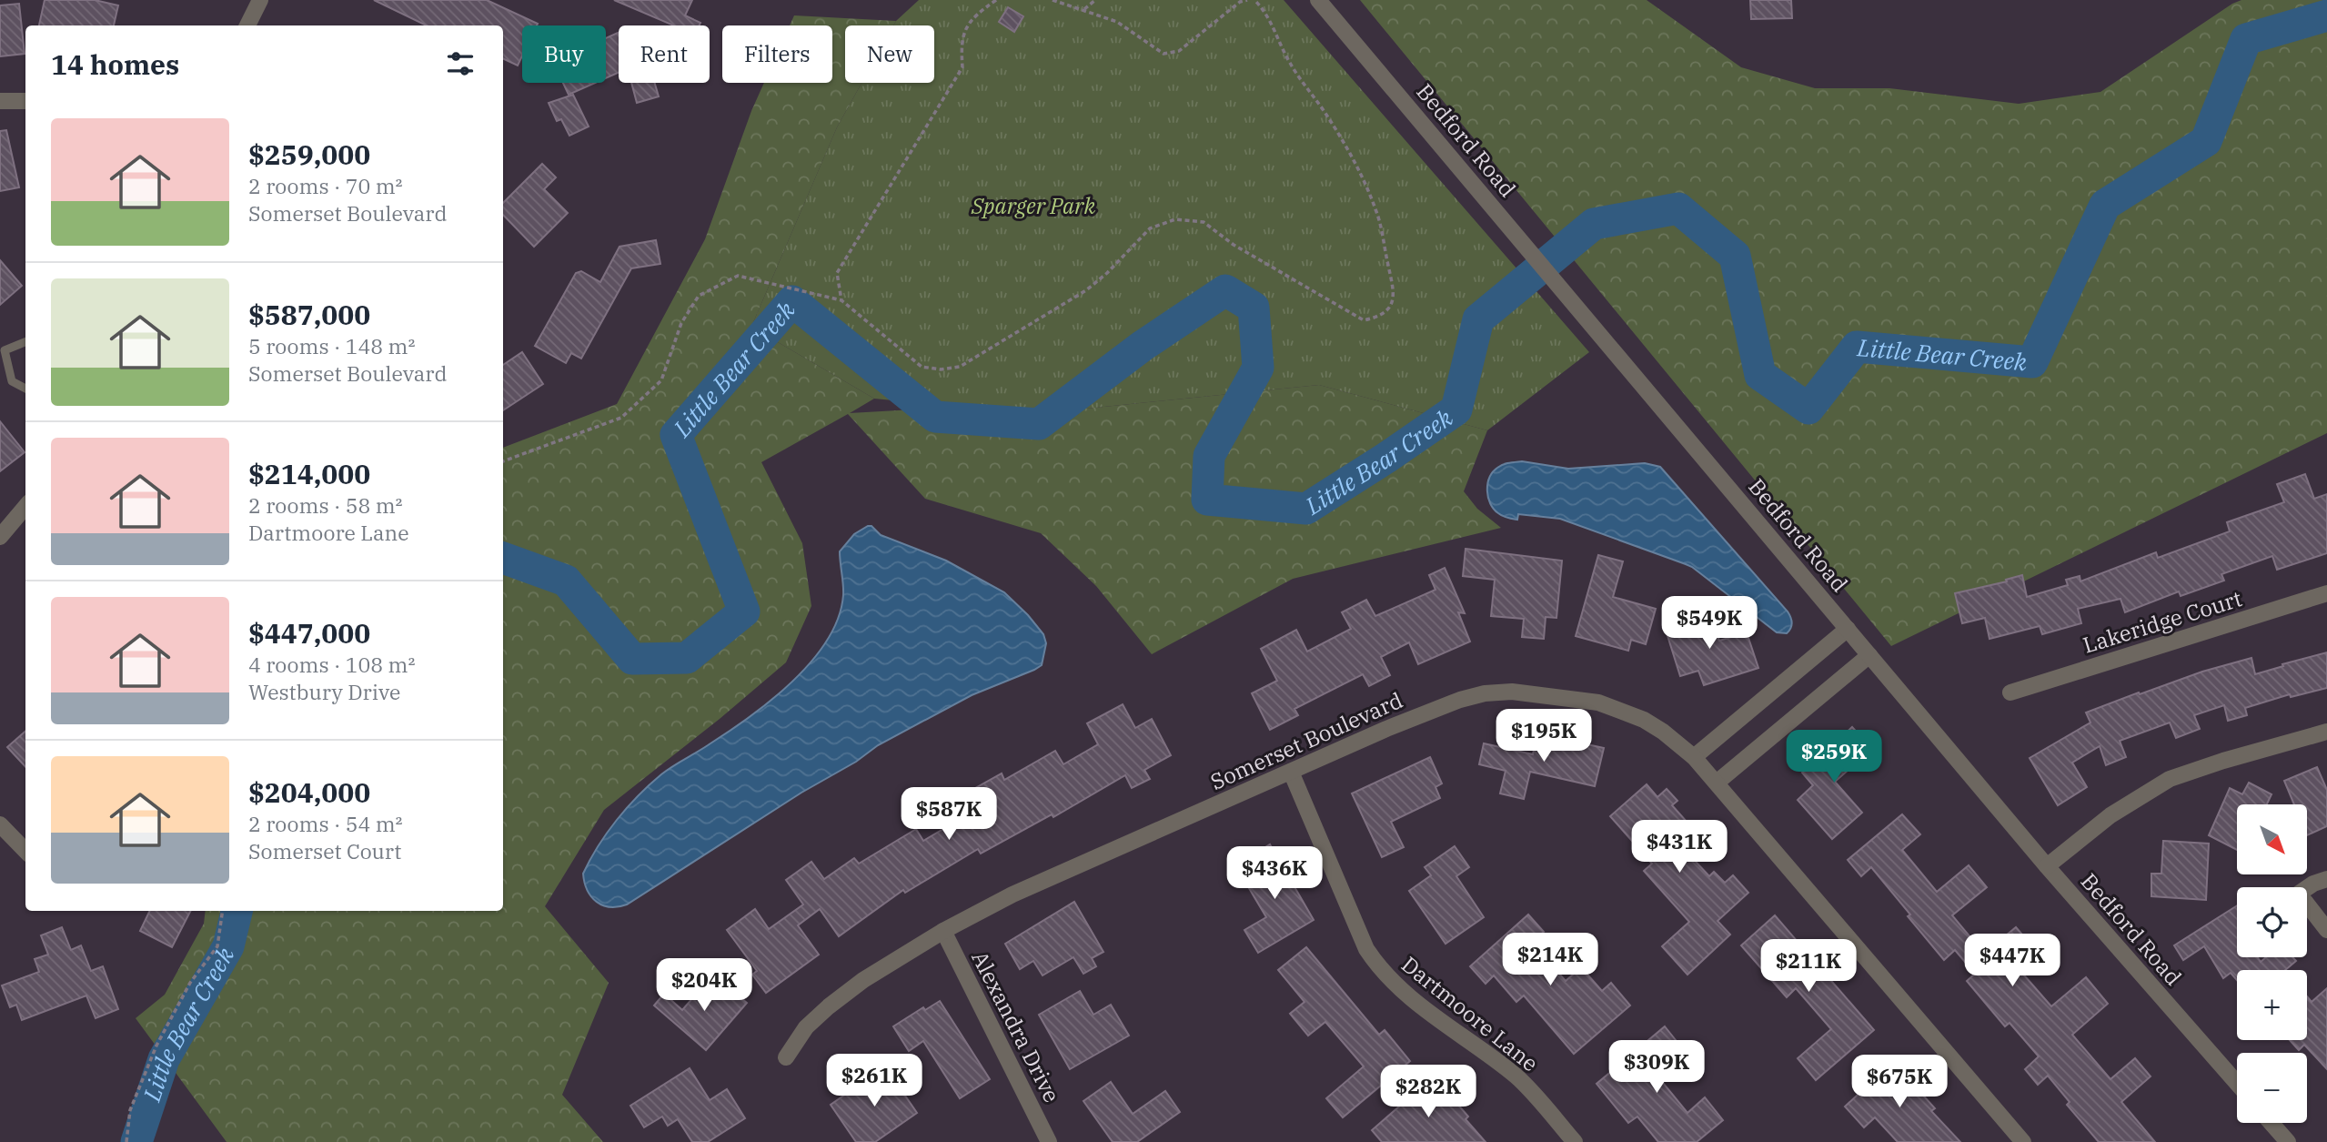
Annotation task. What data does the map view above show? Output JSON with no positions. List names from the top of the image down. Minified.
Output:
{"streets":{"street":["Bedford Road","Lakeridge Court","Somerset Boulevard","Dartmoore Lane","Alexandra Drive"]},"crossings":[["Somerset Boulevard","Dartmoore Lane"],["Somerset Boulevard","Alexandra Drive"]],"water":["Little Bear Creek"],"parks":["Sparger Park"],"north":"bottom right","page":{"chip":["Buy","Rent","Filters","New"],"heading":"14 homes","list":[{"name":"$259,000","note":"2 rooms · 70 m² · Somerset Boulevard"},{"name":"$587,000","note":"5 rooms · 148 m² · Somerset Boulevard"},{"name":"$214,000","note":"2 rooms · 58 m² · Dartmoore Lane"},{"name":"$447,000","note":"4 rooms · 108 m² · Westbury Drive"},{"name":"$204,000","note":"2 rooms · 54 m² · Somerset Court"}],"price":["$549K","$195K","$259K","$587K","$431K","$436K","$214K","$447K","$211K","$204K","$309K","$261K","$675K","$282K"],"map_buttons":["+","−"]}}
